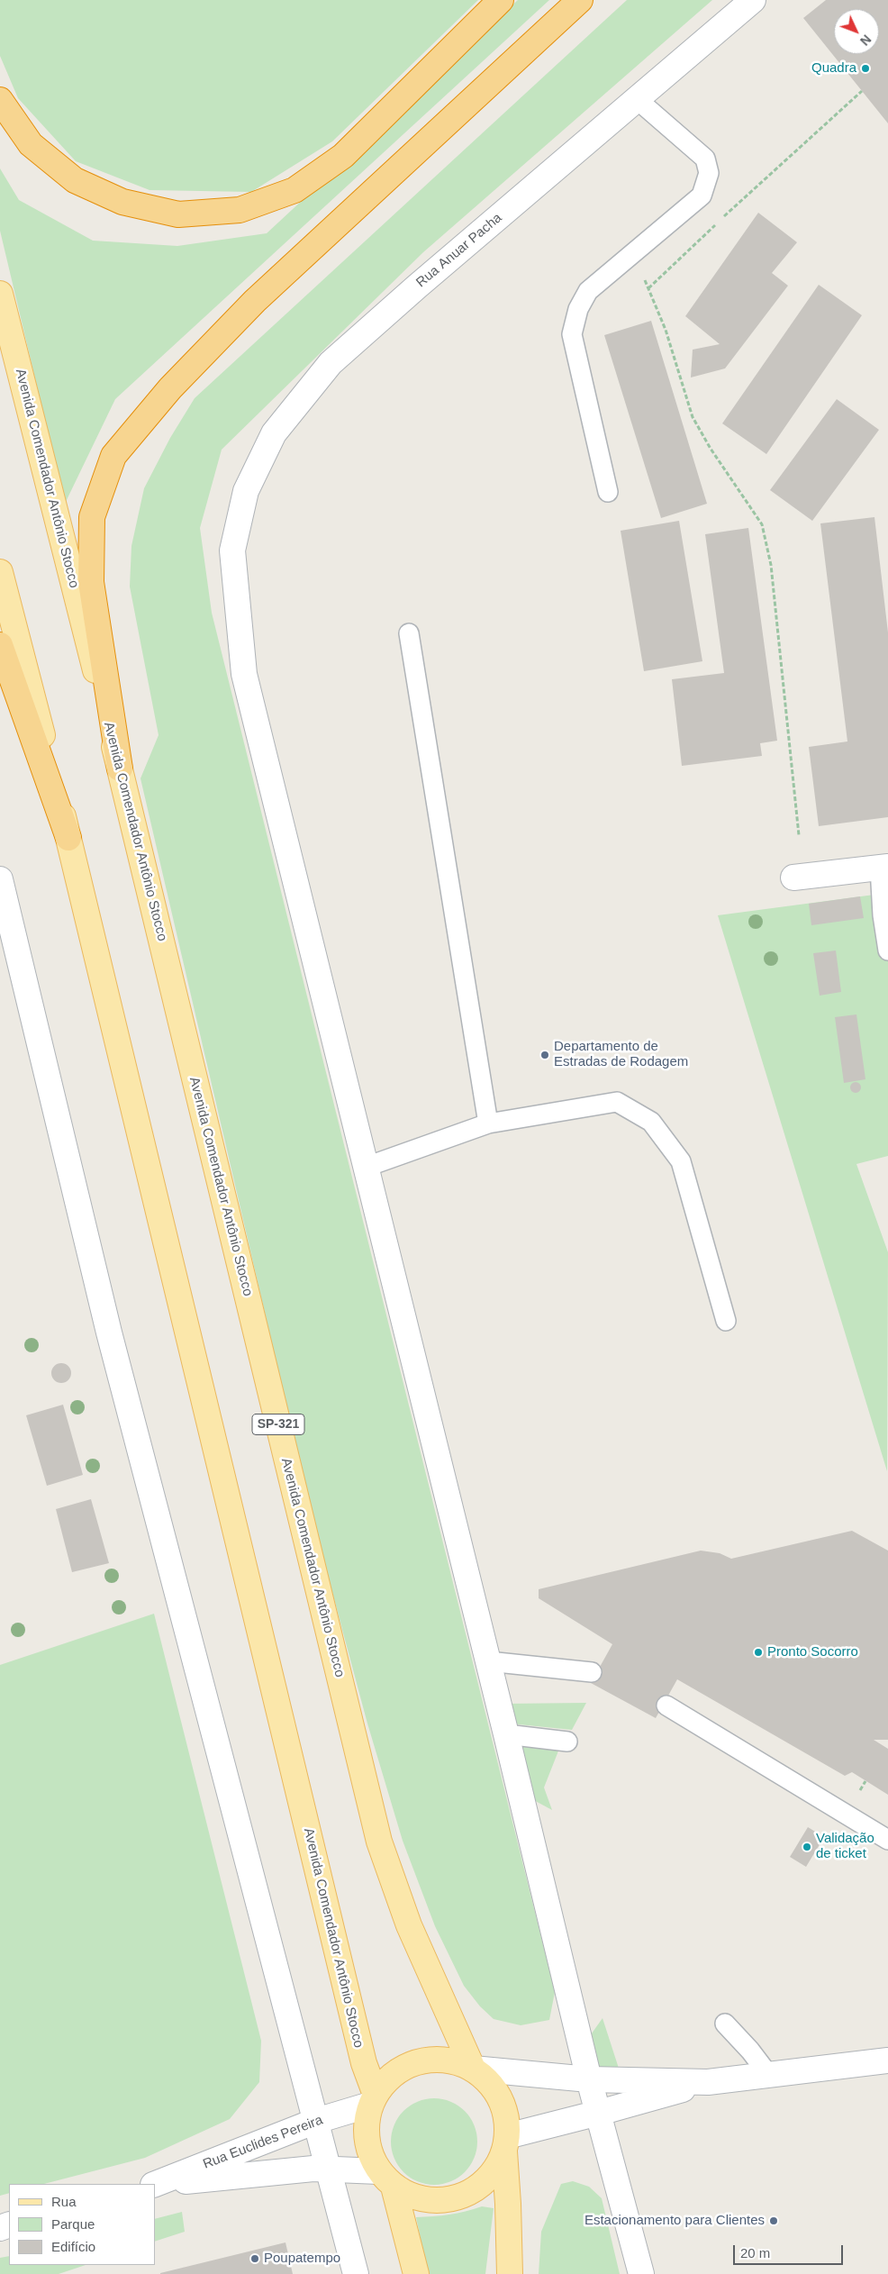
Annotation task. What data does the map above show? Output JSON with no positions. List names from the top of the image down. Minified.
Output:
{"streets":{"main road":["Avenida Comendador Antônio Stocco","SP-321"],"street":["Rua Anuar Pacha","Rua Euclides Pereira"]},"crossings":[["Avenida Comendador Antônio Stocco","Rua Euclides Pereira"]],"places":["Quadra","Departamento de Estradas de Rodagem","Pronto Socorro","Validação de ticket","Estacionamento para Clientes","Poupatempo"],"legend":["Rua","Parque","Edifício"],"scale_bar":"20 m","north":"bottom right"}
